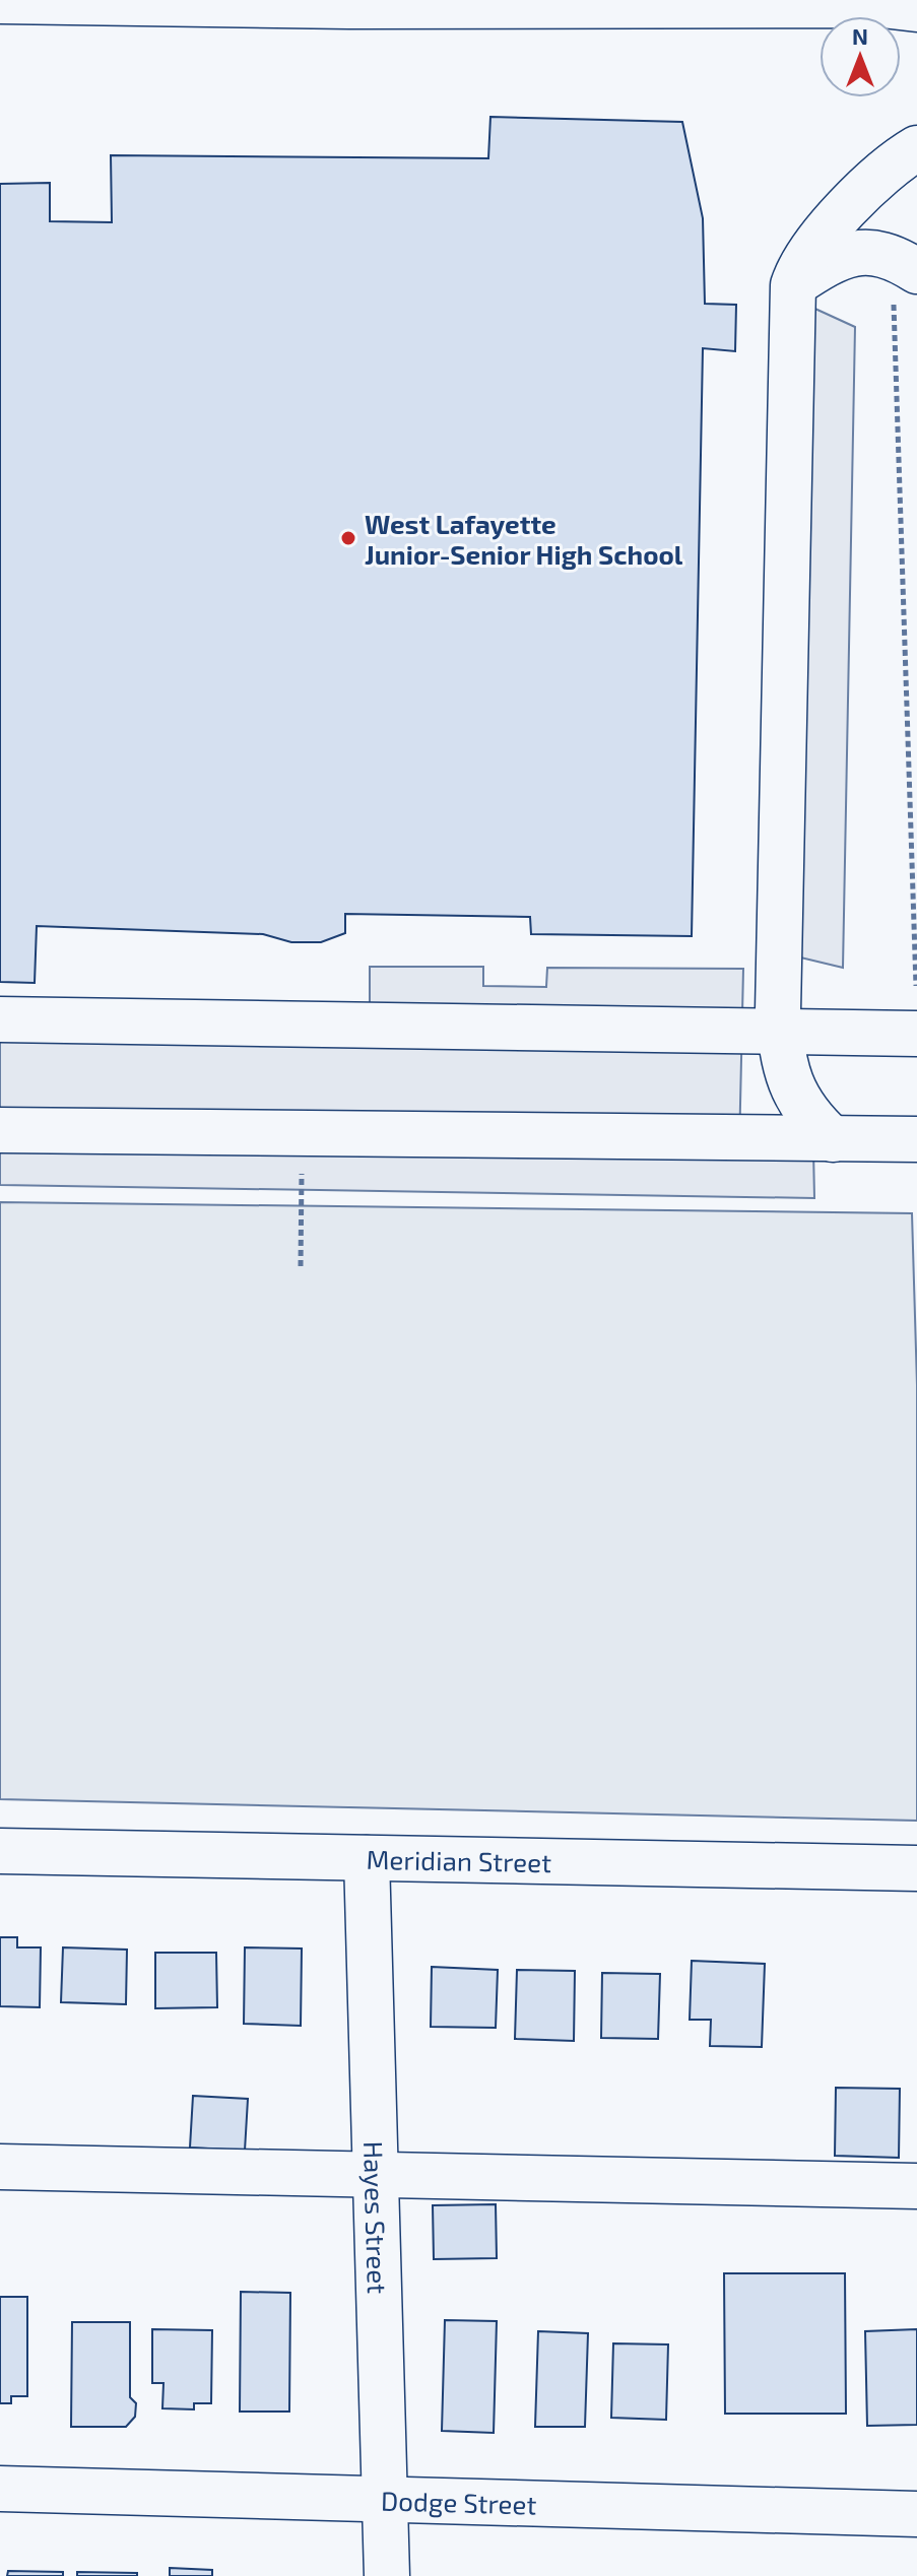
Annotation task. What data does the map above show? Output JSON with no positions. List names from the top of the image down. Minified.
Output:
{"streets":{"street":["Meridian Street","Hayes Street","Dodge Street"]},"crossings":[["Meridian Street","Hayes Street"],["Hayes Street","Dodge Street"]],"places":["West Lafayette Junior-Senior High School"],"north":"top"}
